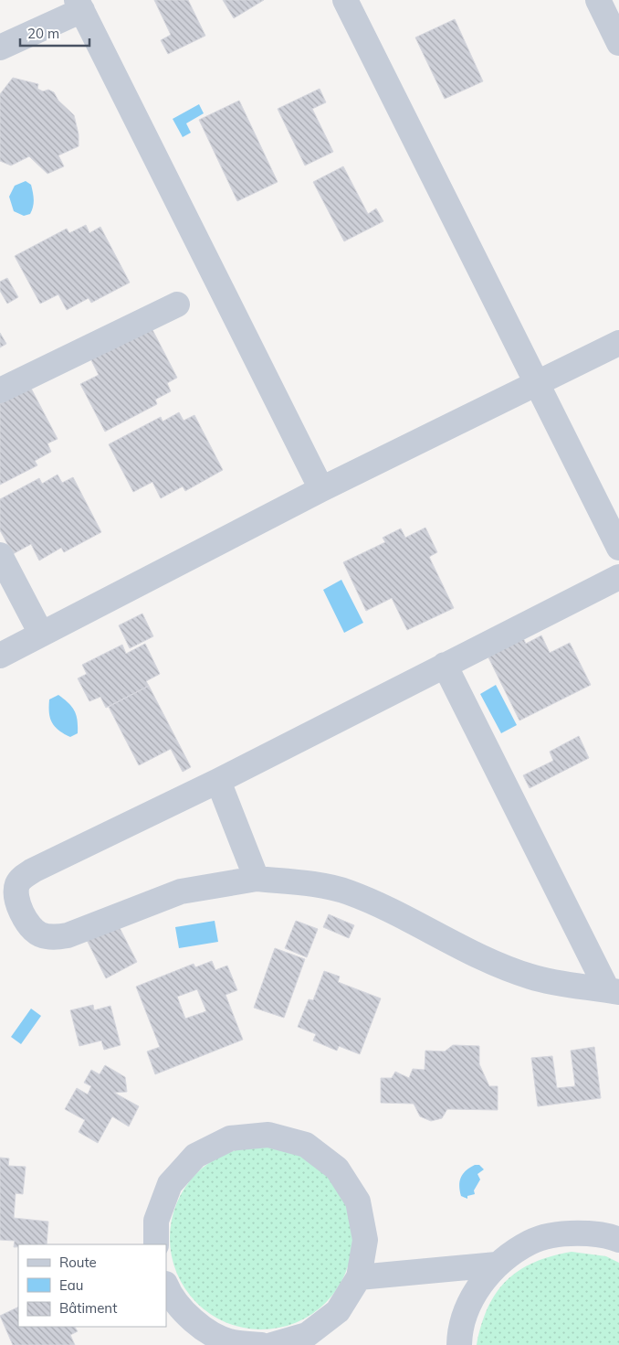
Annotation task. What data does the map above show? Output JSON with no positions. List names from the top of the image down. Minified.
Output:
{"legend":["Route","Eau","Bâtiment"],"scale_bar":"20 m"}
